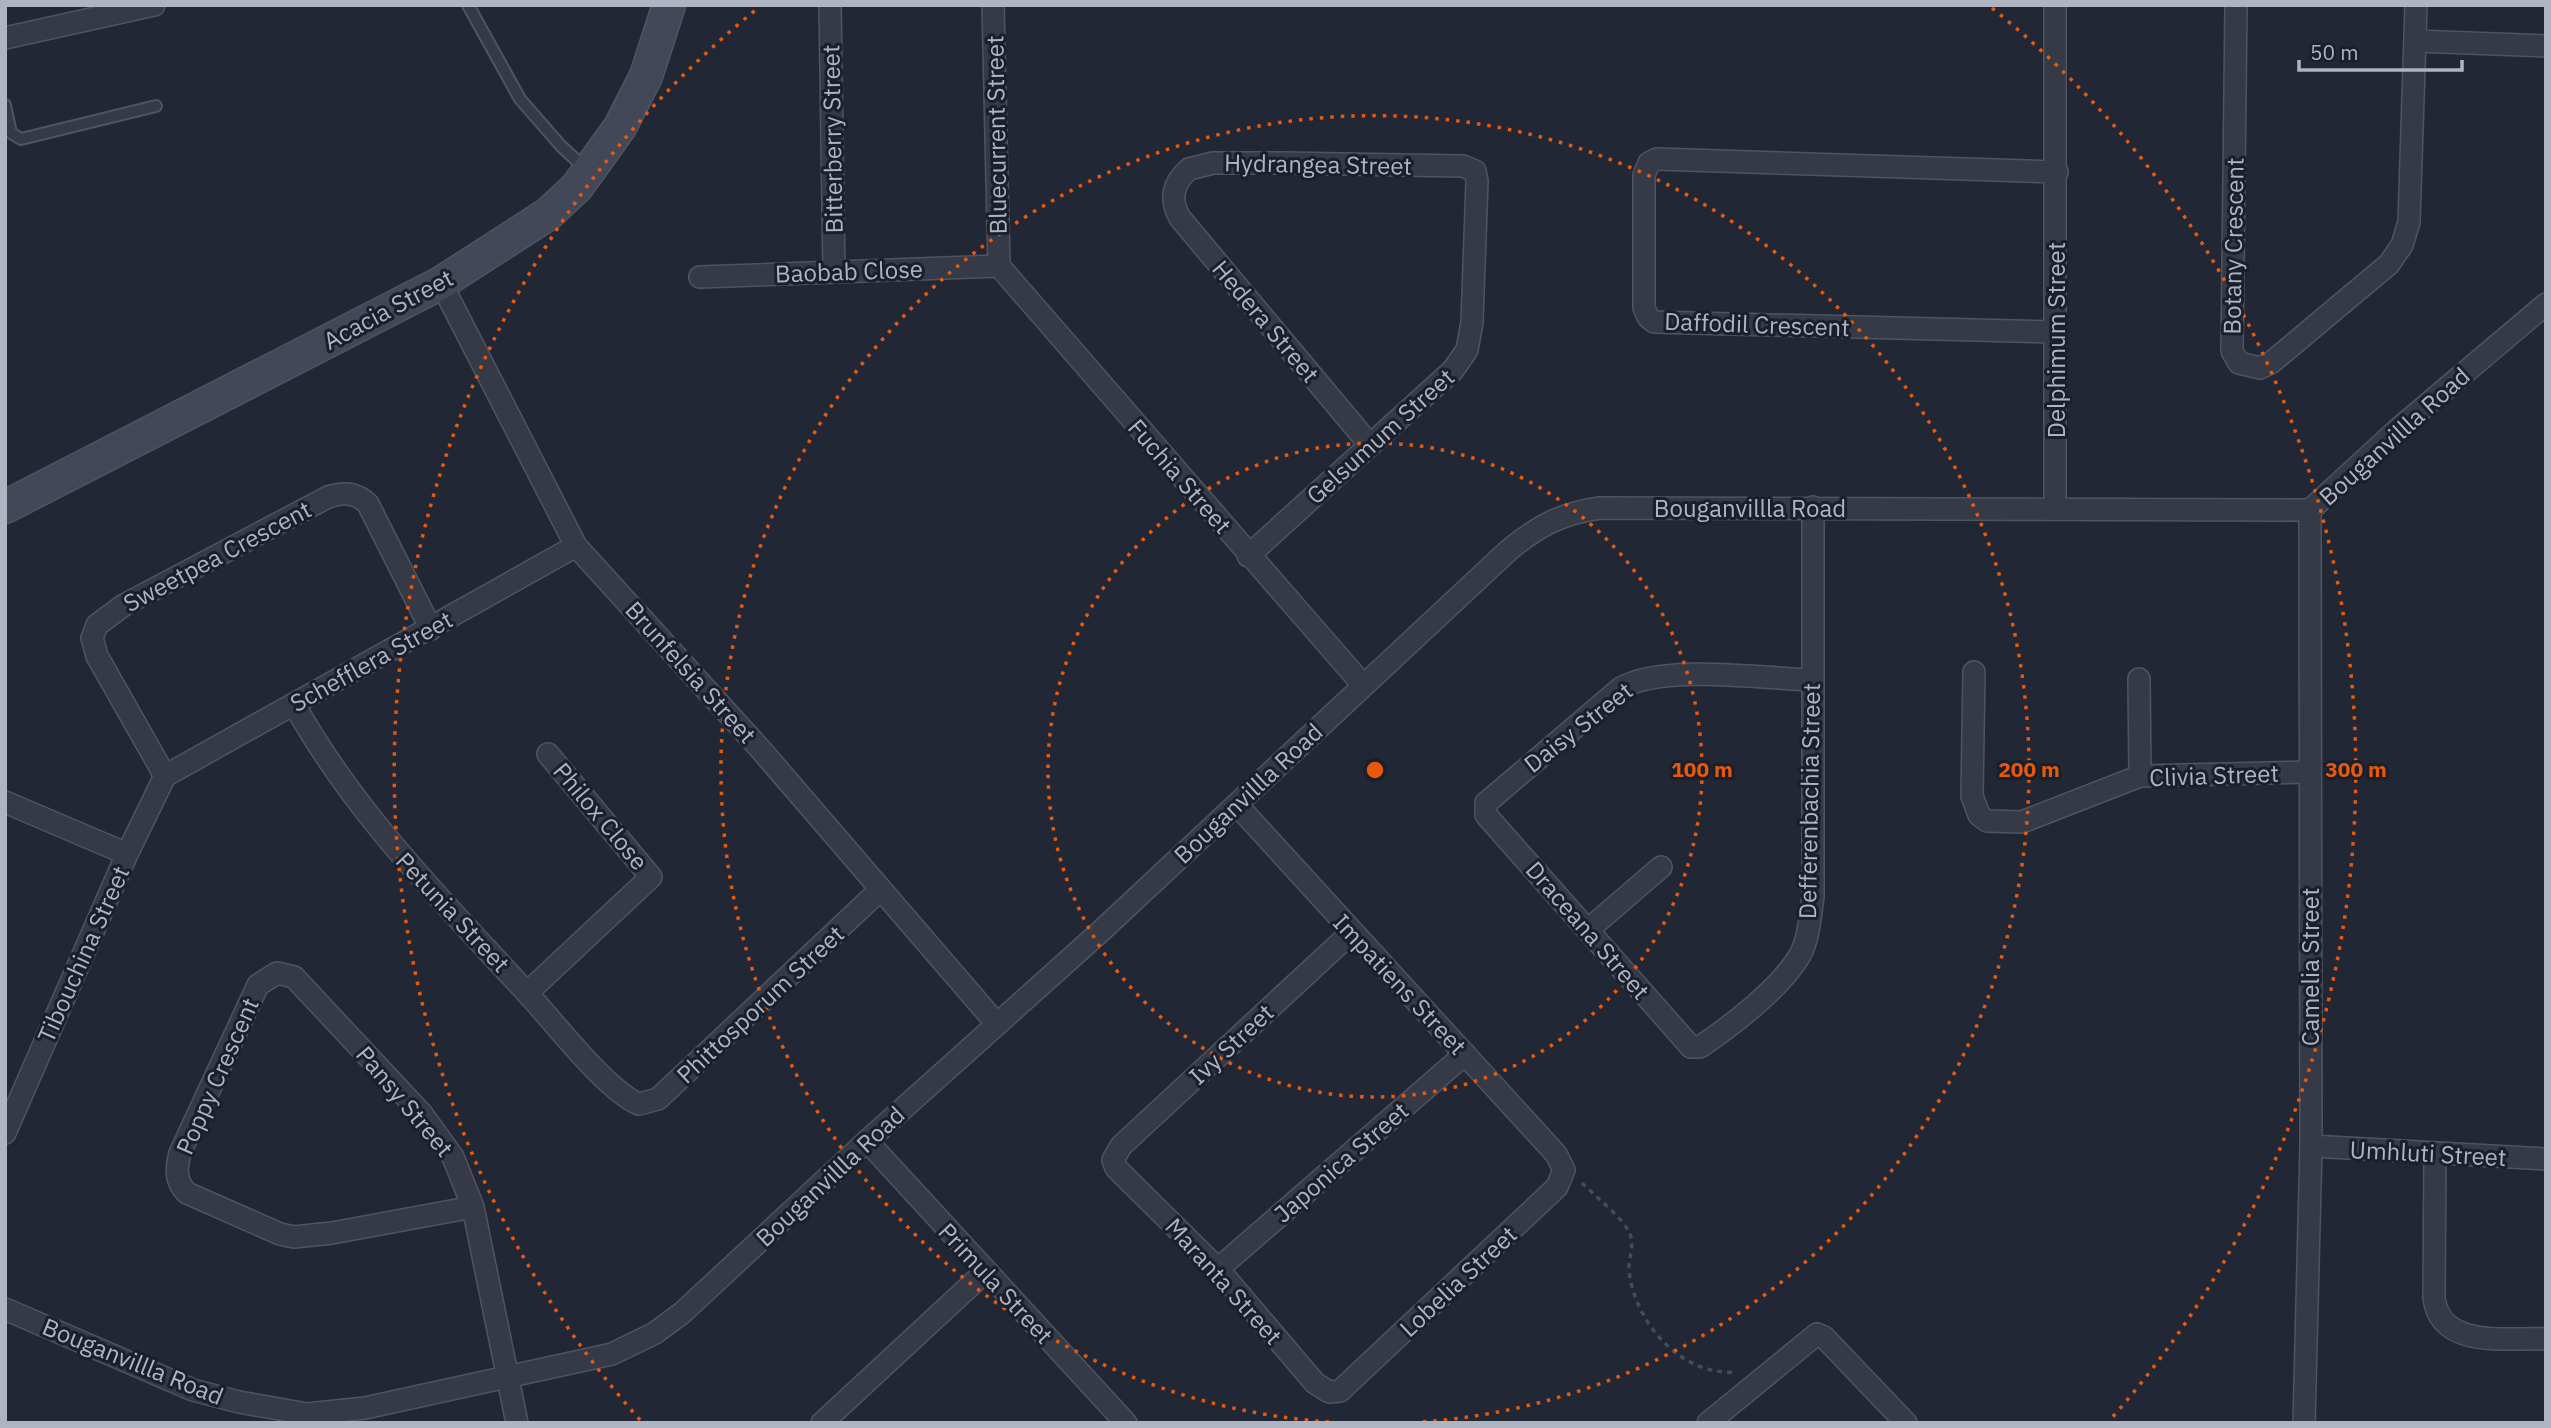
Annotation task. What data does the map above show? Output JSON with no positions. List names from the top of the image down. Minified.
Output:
{"streets":{"street":["Bluecurrent Street","Bitterberry Street","Hydrangea Street","Botany Crescent","Baobab Close","Acacia Street","Hedera Street","Daffodil Crescent","Delphimum Street","Gelsumum Street","Bouganvillla Road","Fuchia Street","Sweetpea Crescent","Schefflera Street","Brunfelsia Street","Daisy Street","Clivia Street","Defferenbachia Street","Philox Close","Petunia Street","Draceana Street","Tibouchina Street","Camelia Street","Impatiens Street","Phittosporum Street","Ivy Street","Poppy Crescent","Pansy Street","Umhluti Street","Japonica Street","Maranta Street","Lobelia Street","Primula Street"]},"crossings":[["Bluecurrent Street","Baobab Close"],["Bluecurrent Street","Fuchia Street"],["Bitterberry Street","Baobab Close"],["Hydrangea Street","Hedera Street"],["Hydrangea Street","Gelsumum Street"],["Baobab Close","Fuchia Street"],["Acacia Street","Brunfelsia Street"],["Hedera Street","Gelsumum Street"],["Daffodil Crescent","Delphimum Street"],["Delphimum Street","Bouganvillla Road"],["Gelsumum Street","Fuchia Street"],["Bouganvillla Road","Fuchia Street"],["Bouganvillla Road","Brunfelsia Street"],["Bouganvillla Road","Defferenbachia Street"],["Bouganvillla Road","Camelia Street"],["Bouganvillla Road","Impatiens Street"],["Bouganvillla Road","Pansy Street"],["Bouganvillla Road","Primula Street"],["Sweetpea Crescent","Schefflera Street"],["Sweetpea Crescent","Tibouchina Street"],["Schefflera Street","Brunfelsia Street"],["Schefflera Street","Petunia Street"],["Schefflera Street","Tibouchina Street"],["Brunfelsia Street","Phittosporum Street"],["Daisy Street","Defferenbachia Street"],["Daisy Street","Draceana Street"],["Clivia Street","Camelia Street"],["Defferenbachia Street","Draceana Street"],["Philox Close","Petunia Street"],["Petunia Street","Phittosporum Street"],["Camelia Street","Umhluti Street"],["Impatiens Street","Ivy Street"],["Impatiens Street","Japonica Street"],["Impatiens Street","Lobelia Street"],["Ivy Street","Maranta Street"],["Poppy Crescent","Pansy Street"],["Japonica Street","Maranta Street"],["Maranta Street","Lobelia Street"]],"scale_bar":"50 m","rings":["100 m","200 m","300 m"]}
